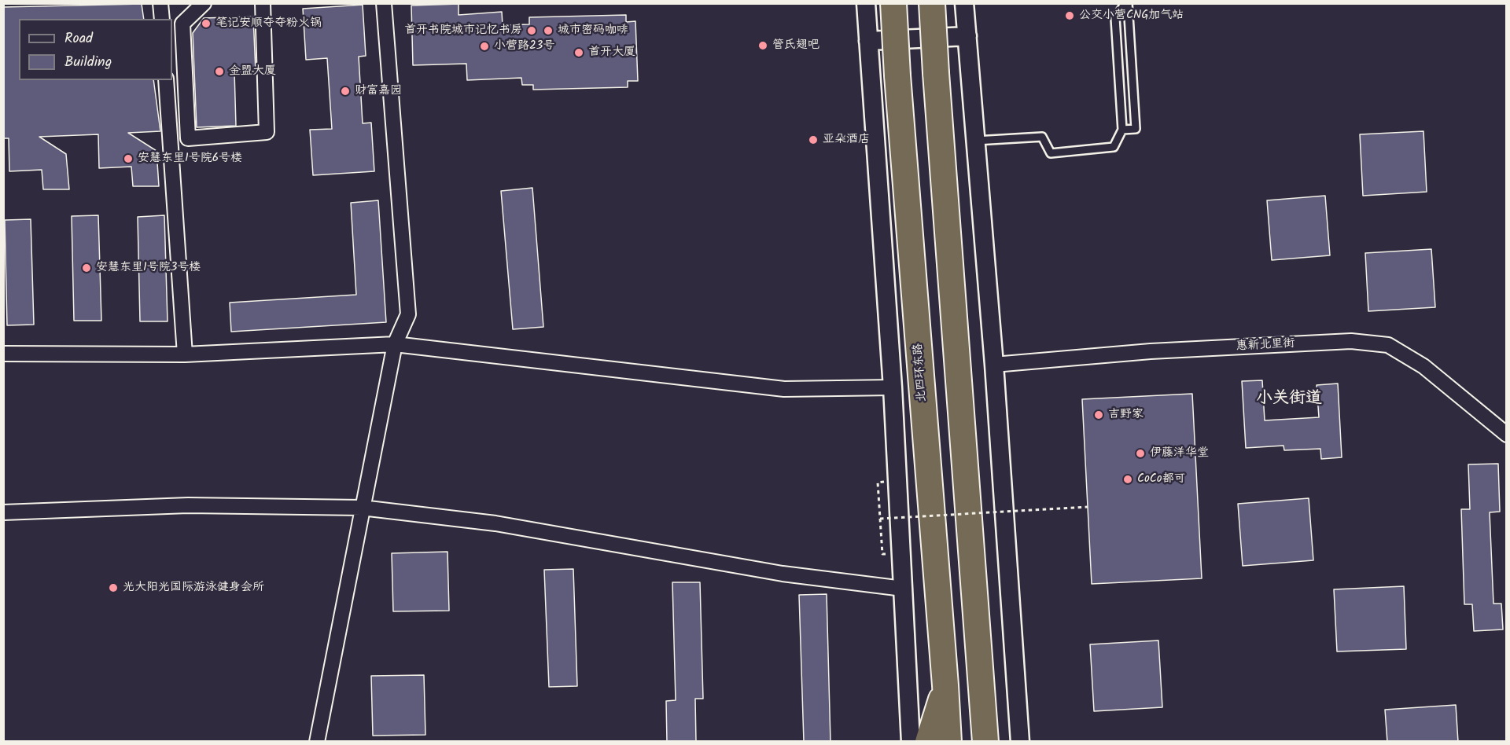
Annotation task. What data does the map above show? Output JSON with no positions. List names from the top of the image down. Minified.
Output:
{"streets":{"highway":["北四环东路"],"street":["惠新北里街"]},"districts":["小关街道"],"places":["公交小营CNG加气站","笔记安顺夺夺粉火锅","首开书院城市记忆书房","城市密码咖啡","管氏翅吧","小营路23号","首开大厦","金盟大厦","财富嘉园","亚朵酒店","安慧东里1号院6号楼","安慧东里1号院3号楼","吉野家","伊藤洋华堂","CoCo都可","光大阳光国际游泳健身会所"],"legend":["Road","Building"]}
